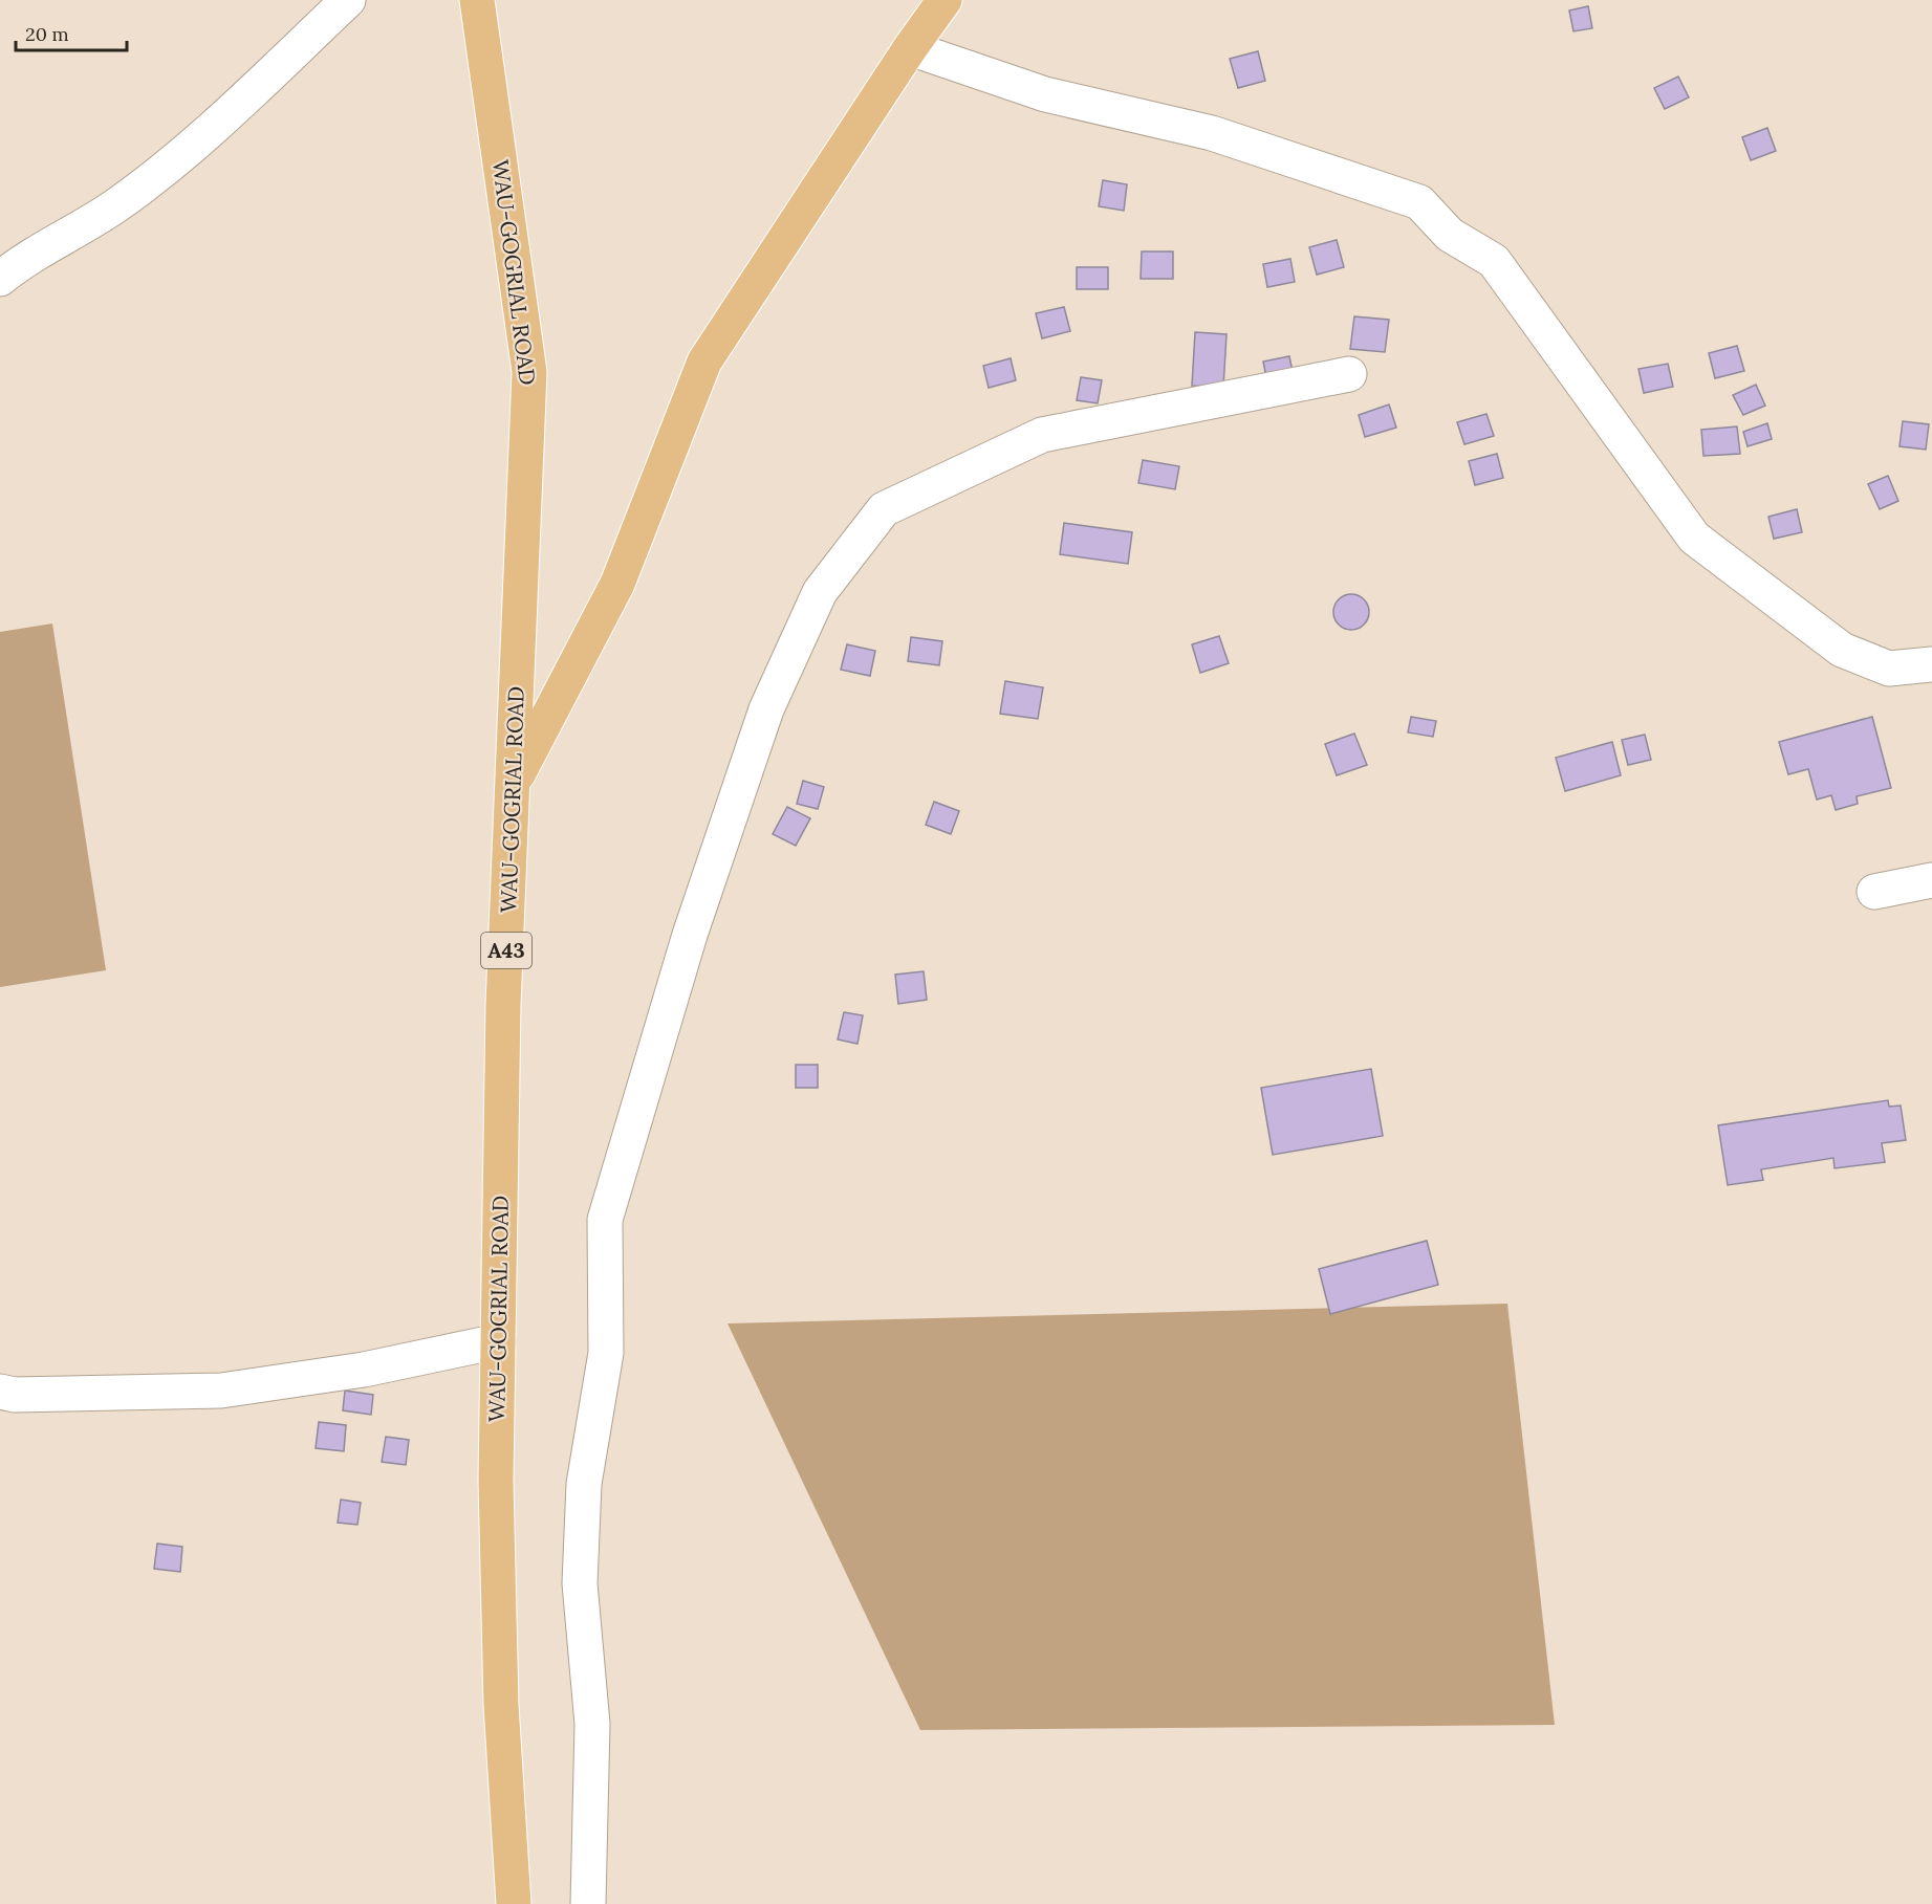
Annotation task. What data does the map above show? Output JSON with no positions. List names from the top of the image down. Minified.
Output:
{"streets":{"main road":["WAU-GOGRIAL ROAD","A43"]},"scale_bar":"20 m"}
